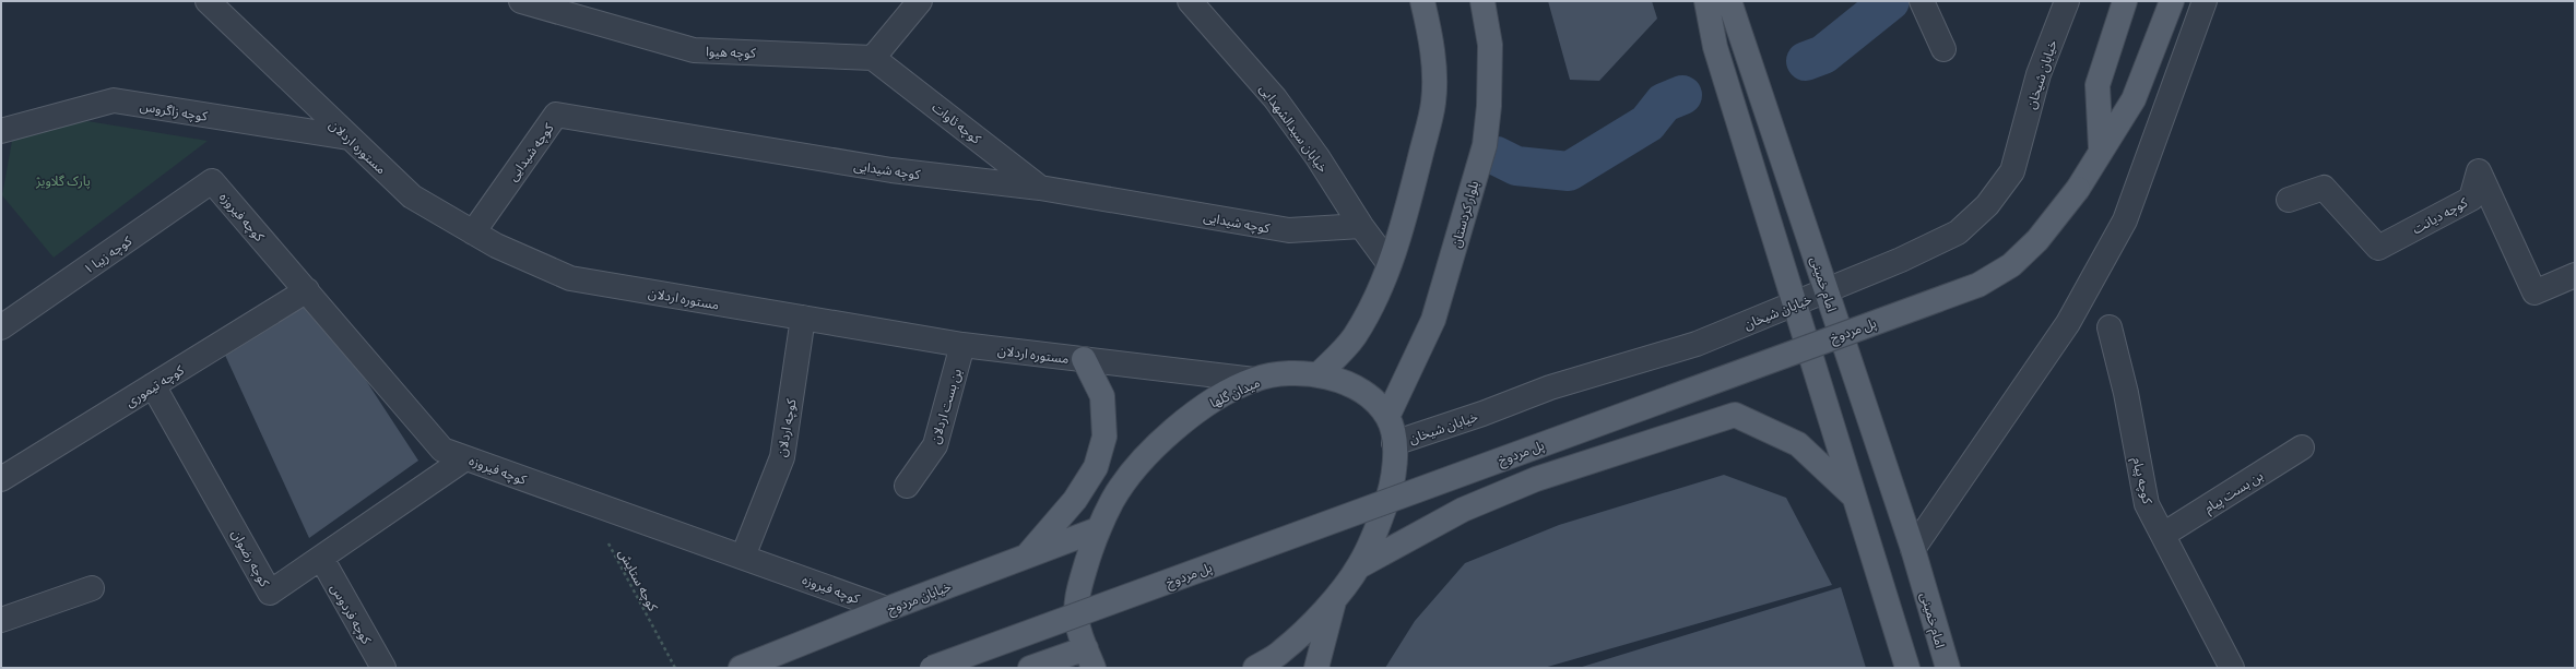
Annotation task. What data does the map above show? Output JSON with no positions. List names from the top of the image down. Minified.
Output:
{"streets":{"main road":["بلوار کردستان","امام خمینی","پل مردوخ","میدان گلها","خیابان مردوخ"],"street":["کوچه هیوا","خیابان شیخان","کوچه زاگروس","کوچه ئاوات","خیابان سیدالشهدایی","مستوره اردلان","کوچه شیدایی","کوچه دیانت","کوچه فیروزه","کوچه زیبا ۱","کوچه تیموری","بن بست اردلان","کوچه اردلان","کوچه پیام","بن بست پیام","کوچه رضوان","کوچه فردوس"],"path":["کوچه ستایش"]},"crossings":[["کوچه هیوا","کوچه ئاوات"],["خیابان شیخان","امام خمینی"],["کوچه زاگروس","مستوره اردلان"],["کوچه ئاوات","کوچه شیدایی"],["خیابان سیدالشهدایی","کوچه شیدایی"],["مستوره اردلان","کوچه شیدایی"],["مستوره اردلان","میدان گلها"],["مستوره اردلان","بن بست اردلان"],["مستوره اردلان","کوچه اردلان"],["بلوار کردستان","میدان گلها"],["کوچه فیروزه","کوچه زیبا ۱"],["کوچه فیروزه","کوچه تیموری"],["کوچه فیروزه","کوچه اردلان"],["کوچه فیروزه","کوچه رضوان"],["کوچه فیروزه","کوچه ستایش"],["کوچه فیروزه","خیابان مردوخ"],["کوچه تیموری","کوچه رضوان"],["میدان گلها","خیابان مردوخ"],["کوچه پیام","بن بست پیام"],["کوچه رضوان","کوچه فردوس"]],"parks":["پارک گلاویژ"]}
